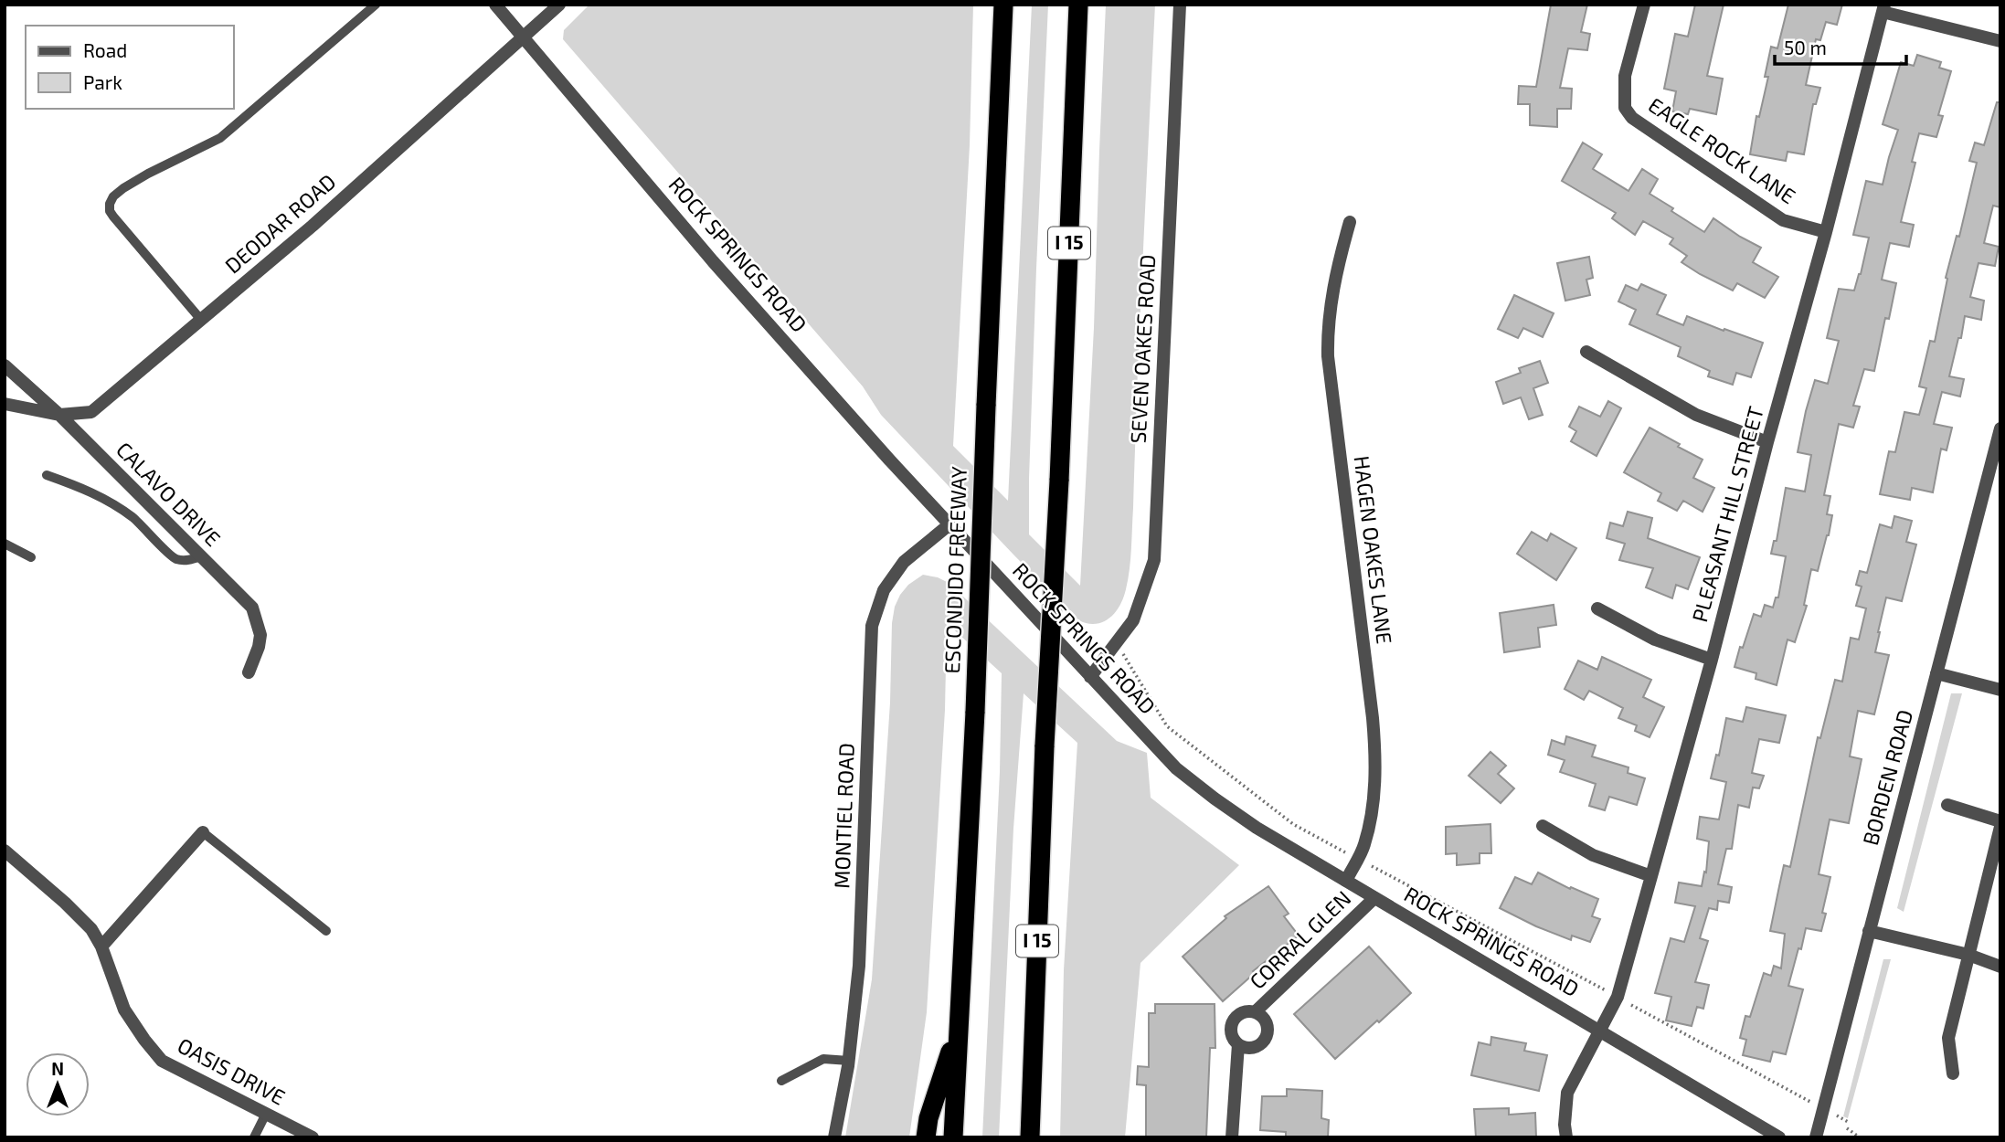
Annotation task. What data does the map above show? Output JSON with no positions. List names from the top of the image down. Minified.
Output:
{"streets":{"highway":["I 15","ESCONDIDO FREEWAY"],"street":["EAGLE ROCK LANE","DEODAR ROAD","ROCK SPRINGS ROAD","SEVEN OAKES ROAD","CALAVO DRIVE","PLEASANT HILL STREET","HAGEN OAKES LANE","BORDEN ROAD","MONTIEL ROAD","CORRAL GLEN","OASIS DRIVE"]},"crossings":[["EAGLE ROCK LANE","PLEASANT HILL STREET"],["DEODAR ROAD","ROCK SPRINGS ROAD"],["DEODAR ROAD","CALAVO DRIVE"],["ROCK SPRINGS ROAD","SEVEN OAKES ROAD"],["ROCK SPRINGS ROAD","PLEASANT HILL STREET"],["ROCK SPRINGS ROAD","HAGEN OAKES LANE"],["ROCK SPRINGS ROAD","MONTIEL ROAD"],["ROCK SPRINGS ROAD","CORRAL GLEN"]],"legend":["Road","Park"],"scale_bar":"50 m","north":"top"}
